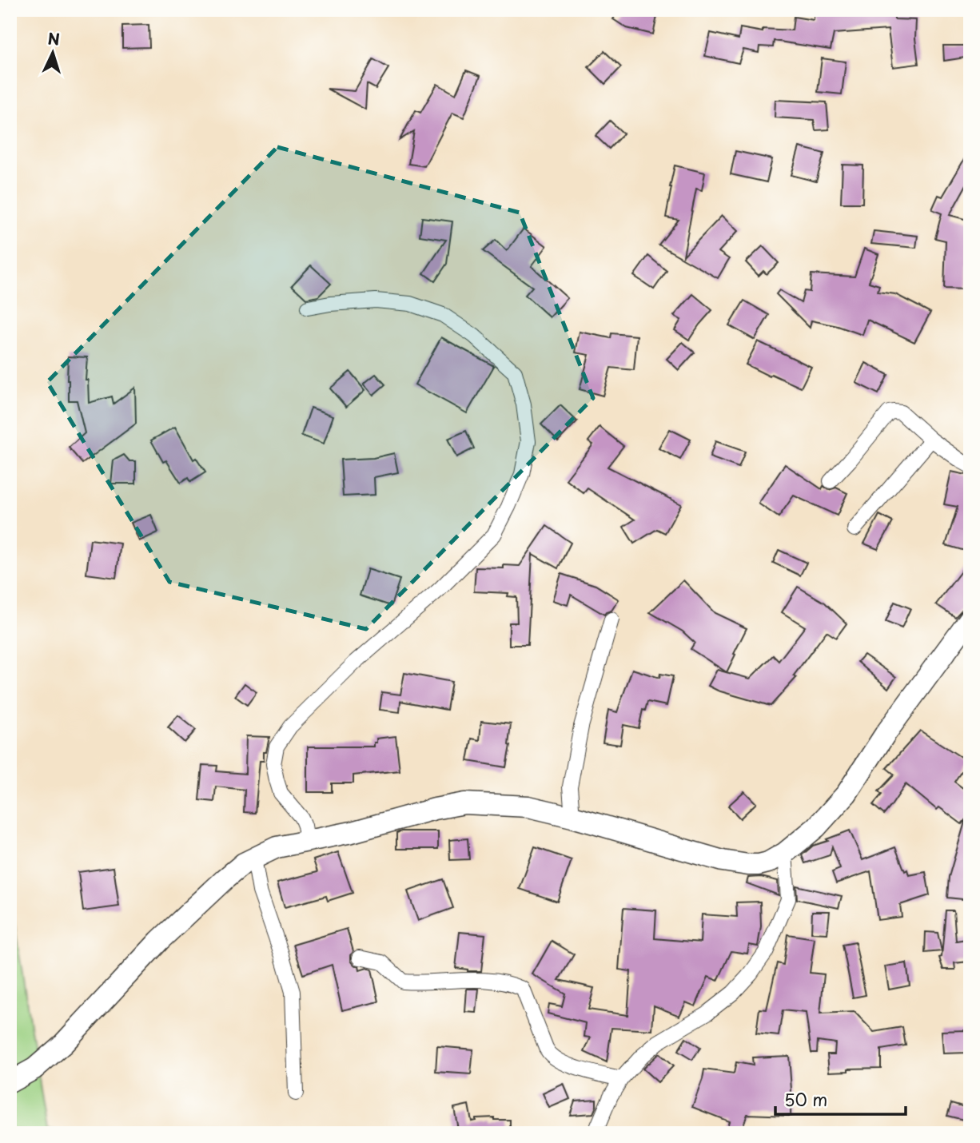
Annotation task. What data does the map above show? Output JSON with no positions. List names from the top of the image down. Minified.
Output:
{"scale_bar":"50 m","north":"top"}
